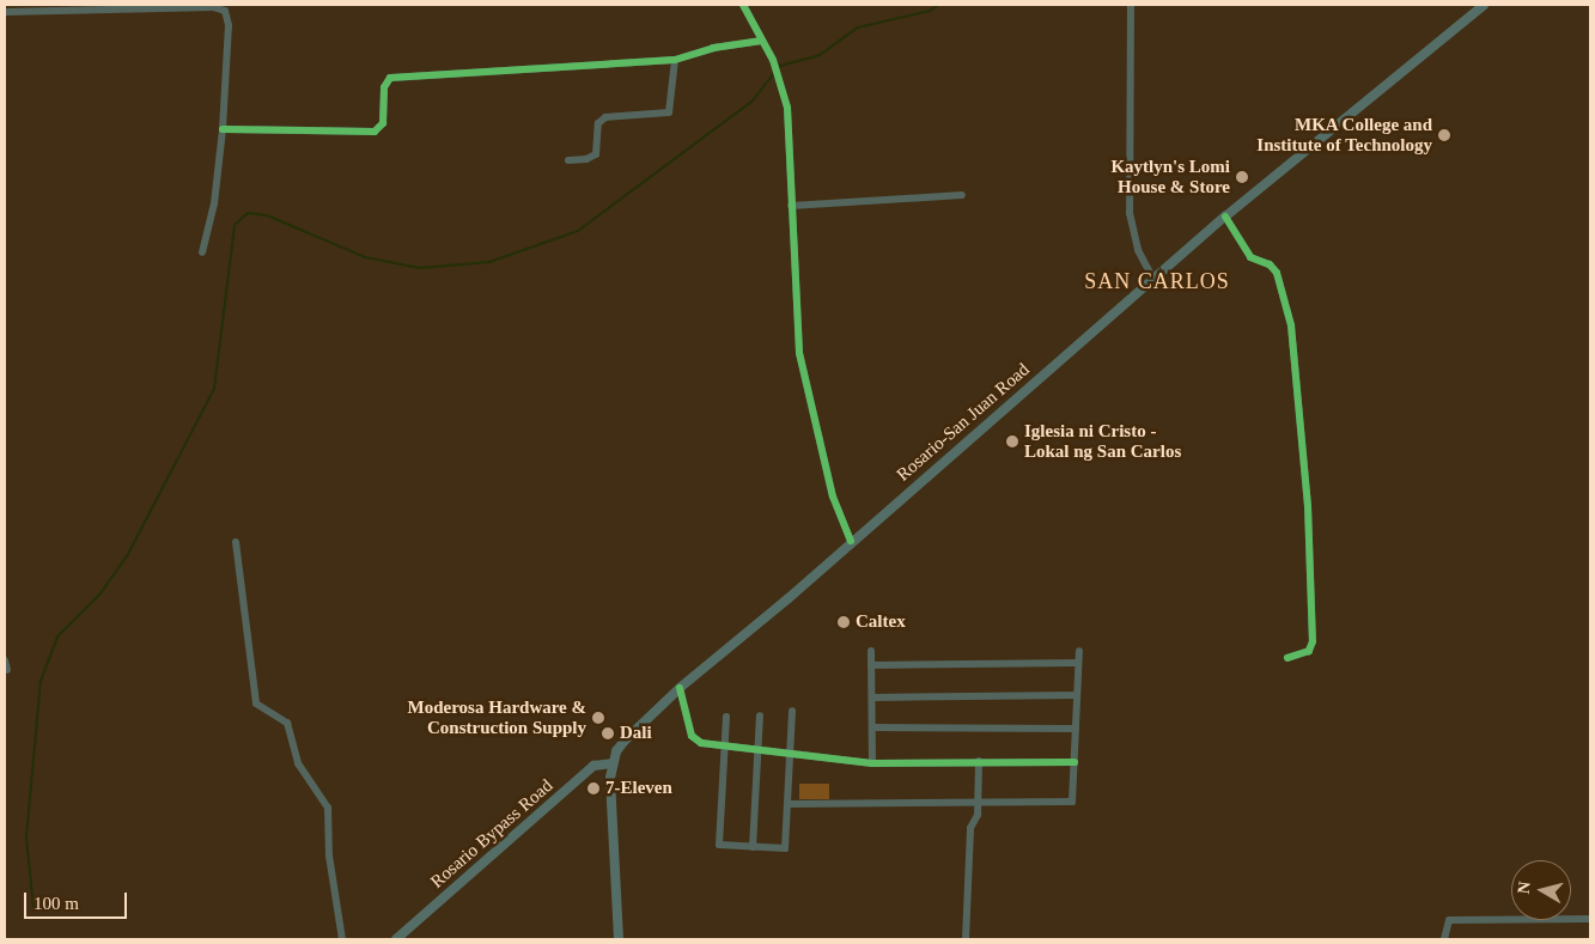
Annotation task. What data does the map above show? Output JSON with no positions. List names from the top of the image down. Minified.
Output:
{"streets":{"main road":["Rosario-San Juan Road","Rosario Bypass Road"]},"crossings":[["Rosario-San Juan Road","Rosario Bypass Road"]],"districts":["SAN CARLOS"],"places":["MKA College and Institute of Technology","Kaytlyn's Lomi House & Store","Iglesia ni Cristo - Lokal ng San Carlos","Caltex","Moderosa Hardware & Construction Supply","Dali","7-Eleven"],"scale_bar":"100 m","north":"left"}
